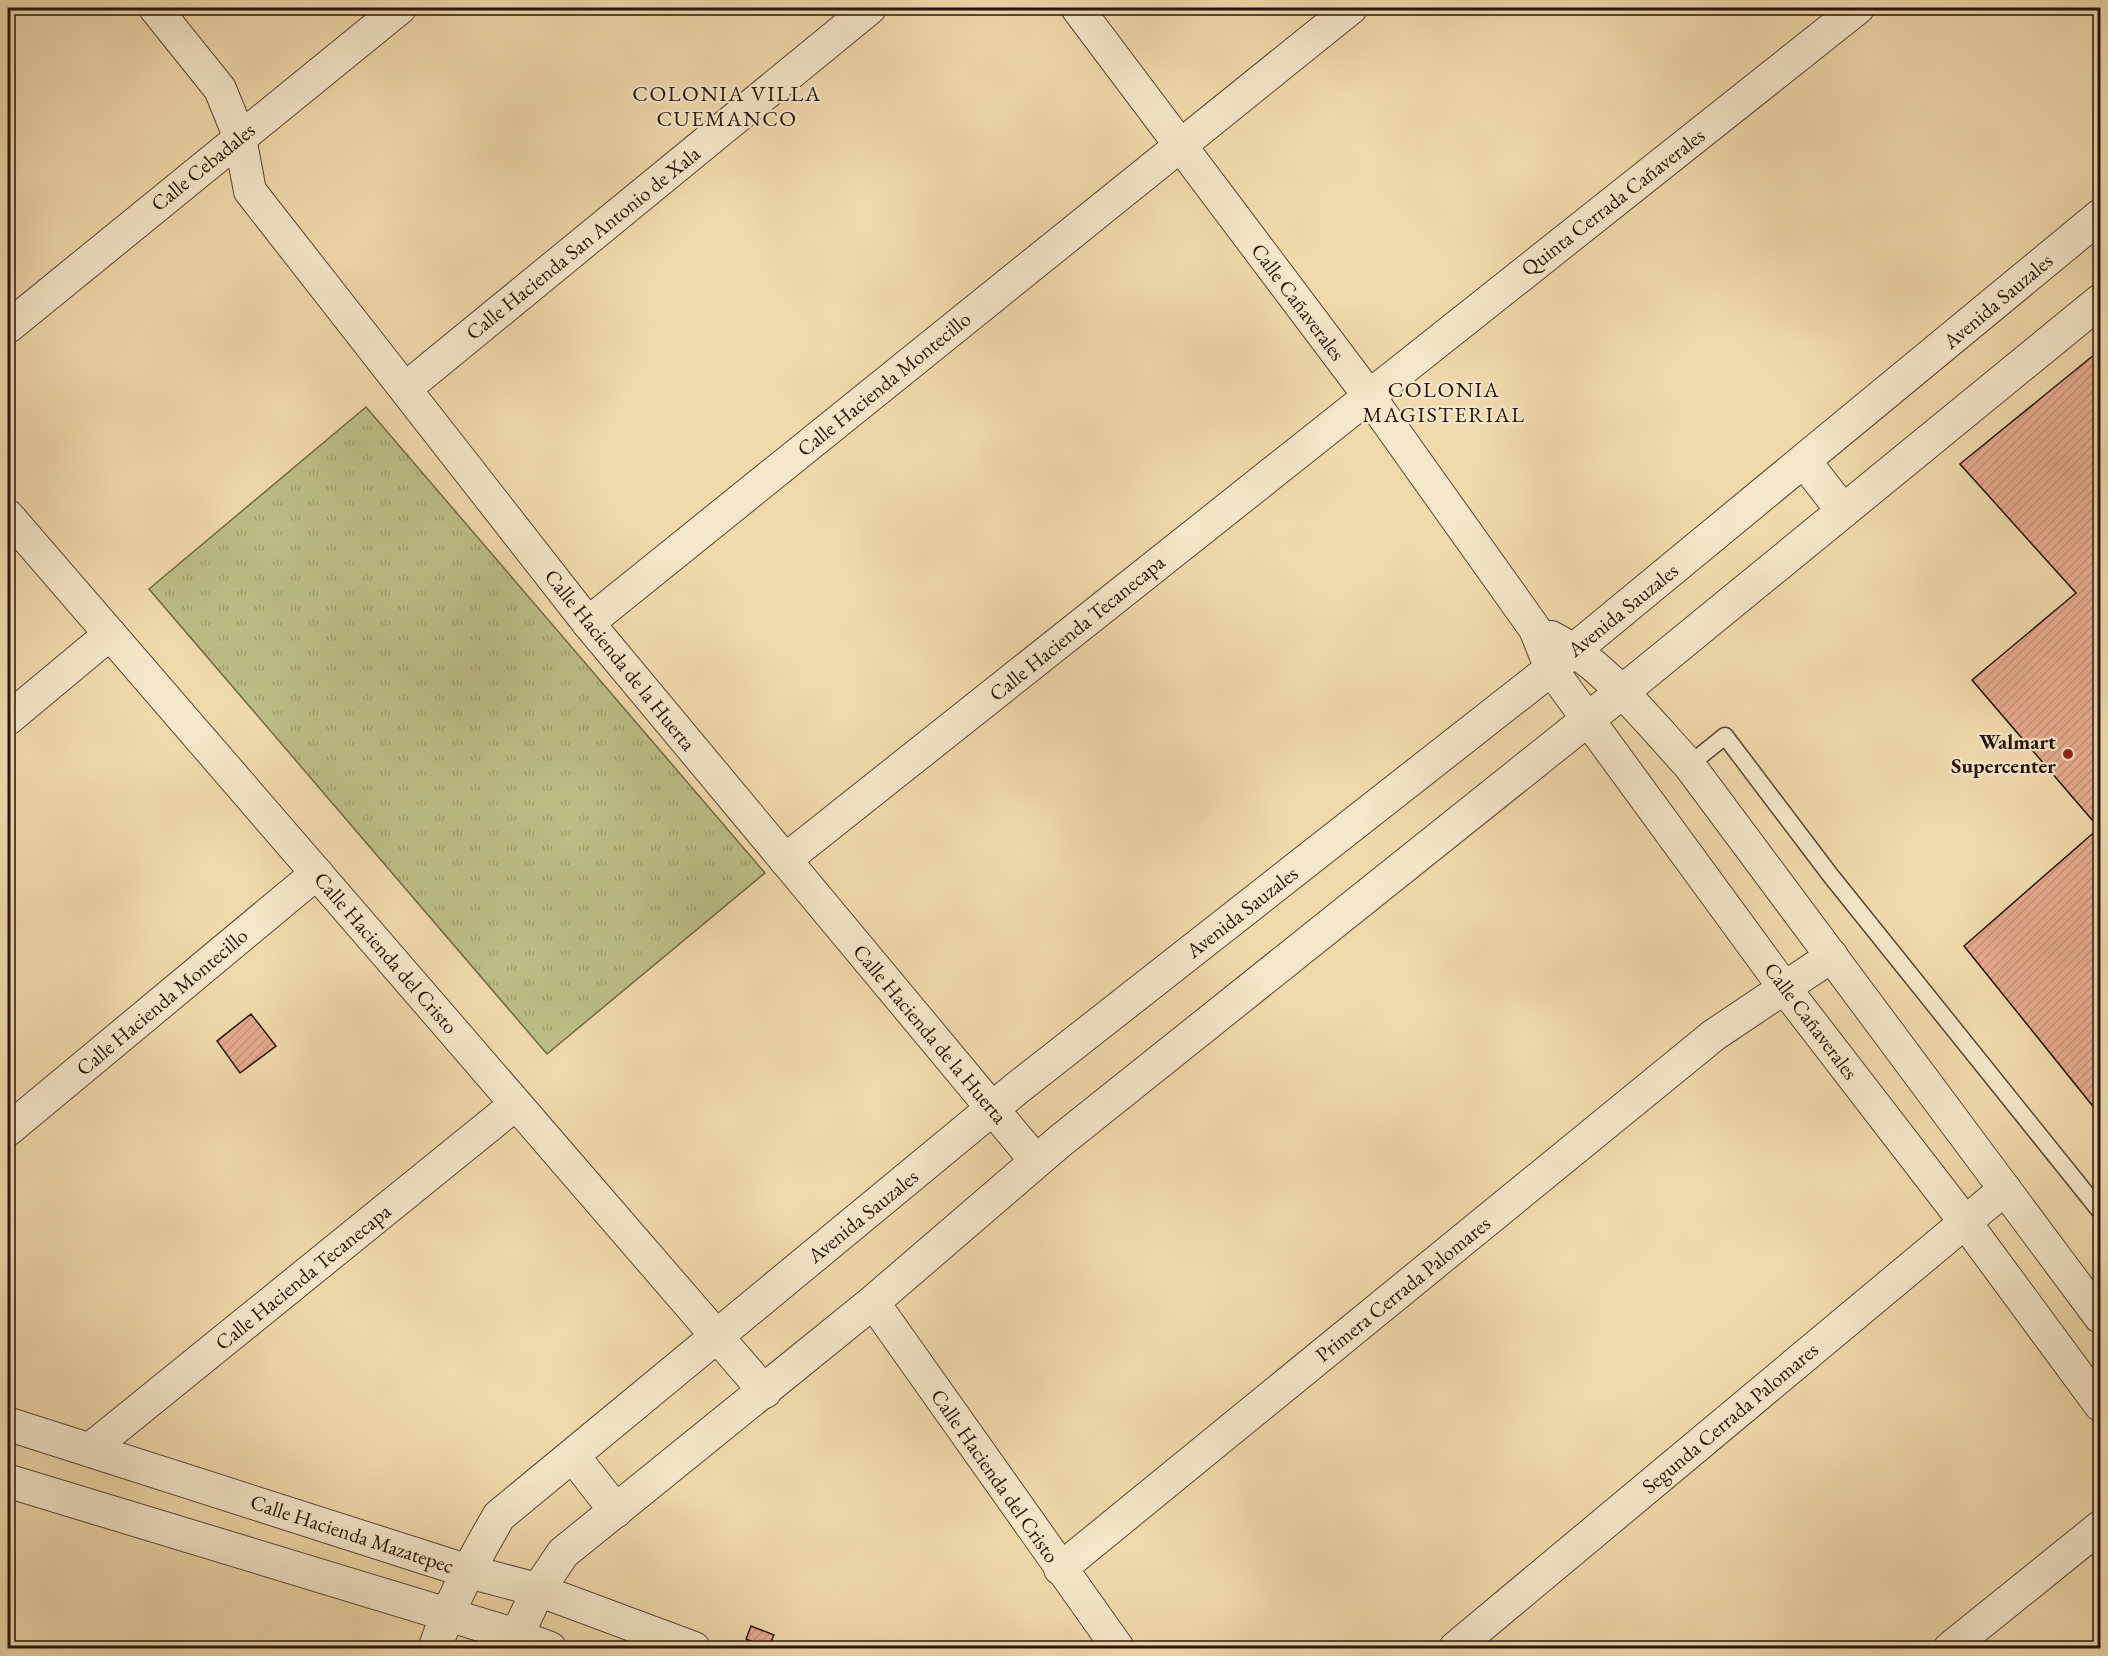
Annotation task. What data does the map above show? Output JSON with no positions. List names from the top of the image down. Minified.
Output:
{"streets":{"street":["Calle Cebadales","Quinta Cerrada Cañaverales","Calle Hacienda San Antonio de Xala","Avenida Sauzales","Calle Cañaverales","Calle Hacienda Montecillo","Calle Hacienda Tecanecapa","Calle Hacienda de la Huerta","Calle Hacienda del Cristo","Primera Cerrada Palomares","Segunda Cerrada Palomares","Calle Hacienda Mazatepec"]},"crossings":[["Calle Cebadales","Calle Hacienda de la Huerta"],["Quinta Cerrada Cañaverales","Calle Cañaverales"],["Quinta Cerrada Cañaverales","Calle Hacienda Tecanecapa"],["Calle Hacienda San Antonio de Xala","Calle Hacienda de la Huerta"],["Avenida Sauzales","Calle Cañaverales"],["Avenida Sauzales","Calle Hacienda de la Huerta"],["Avenida Sauzales","Calle Hacienda del Cristo"],["Avenida Sauzales","Calle Hacienda Mazatepec"],["Calle Cañaverales","Calle Hacienda Montecillo"],["Calle Cañaverales","Calle Hacienda Tecanecapa"],["Calle Cañaverales","Primera Cerrada Palomares"],["Calle Cañaverales","Segunda Cerrada Palomares"],["Calle Hacienda Montecillo","Calle Hacienda de la Huerta"],["Calle Hacienda Montecillo","Calle Hacienda del Cristo"],["Calle Hacienda Tecanecapa","Calle Hacienda de la Huerta"],["Calle Hacienda Tecanecapa","Calle Hacienda del Cristo"],["Calle Hacienda Tecanecapa","Calle Hacienda Mazatepec"],["Calle Hacienda del Cristo","Primera Cerrada Palomares"]],"districts":["COLONIA VILLA CUEMANCO","COLONIA MAGISTERIAL"],"places":["Walmart Supercenter"]}
